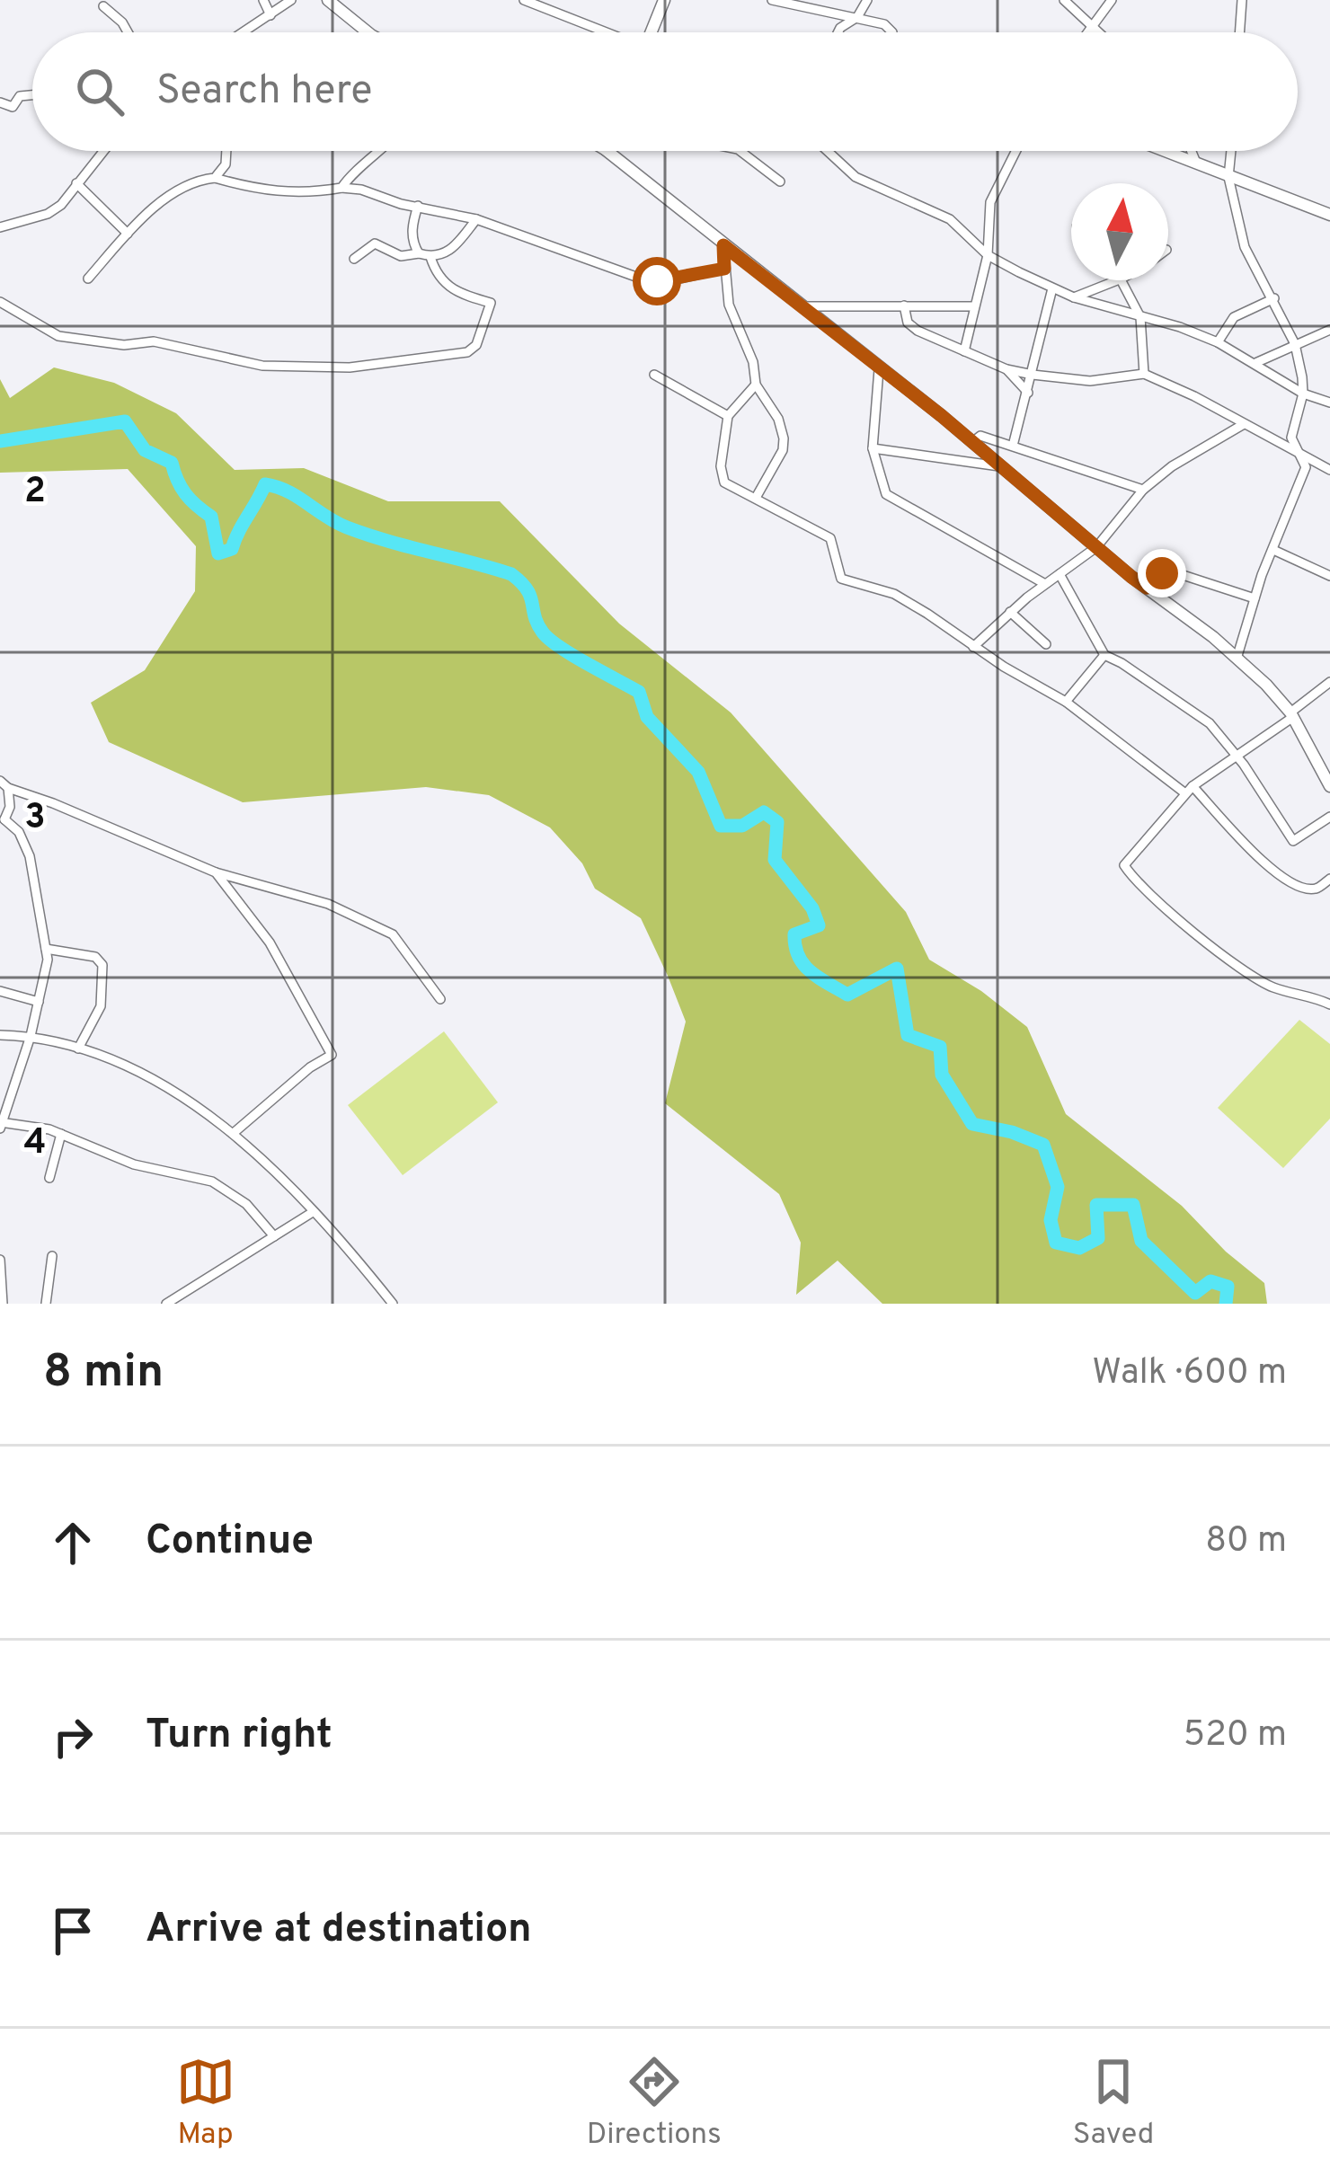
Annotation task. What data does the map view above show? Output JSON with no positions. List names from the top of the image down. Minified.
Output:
{"north":"top","page":{"search":"Search here","heading":["8 min","Walk · 600 m"],"list":[["Continue","80 m"],["Turn right","520 m"],"Arrive at destination"],"nav":["Map","Directions","Saved"]},"grid":{"rows":["2","3","4"]}}
